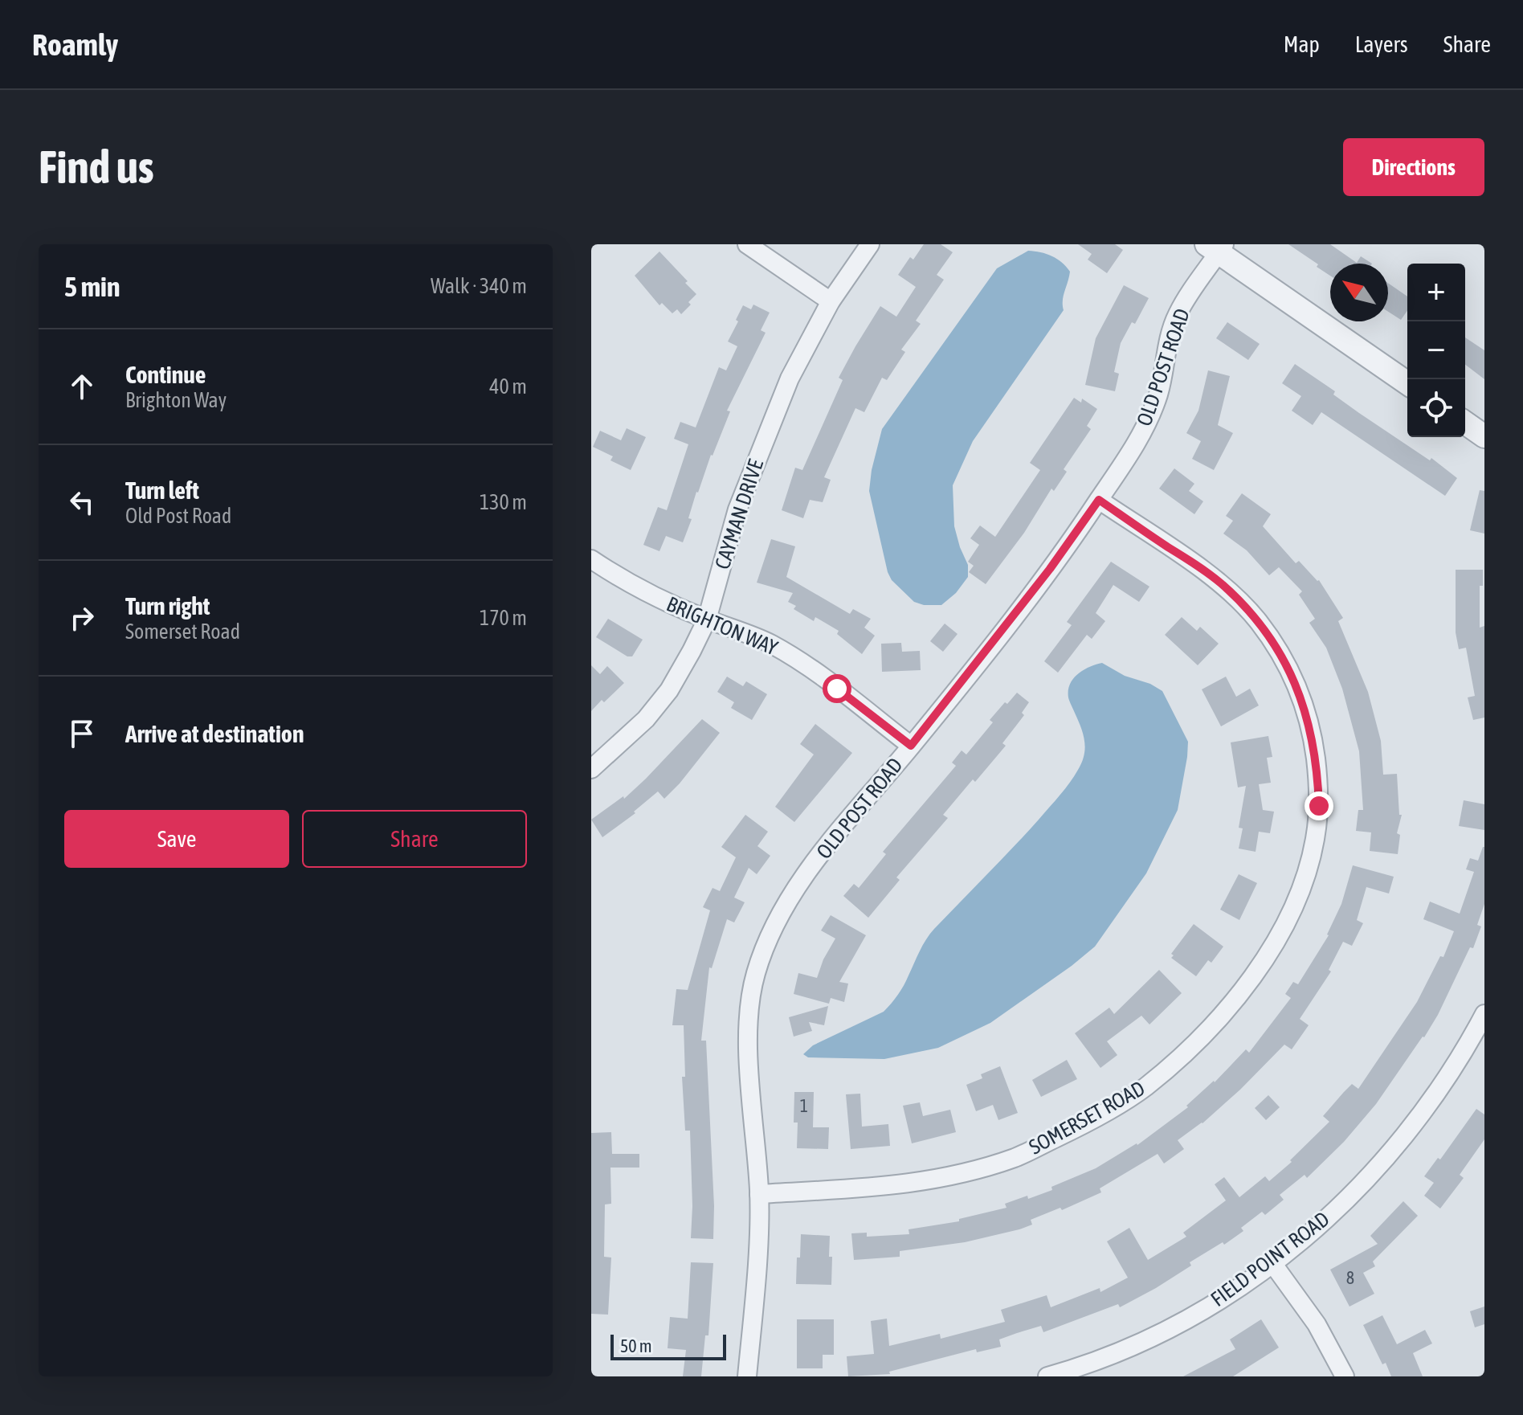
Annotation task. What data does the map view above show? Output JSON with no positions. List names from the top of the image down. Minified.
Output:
{"streets":{"street":["OLD POST ROAD","CAYMAN DRIVE","BRIGHTON WAY","SOMERSET ROAD","FIELD POINT ROAD"]},"crossings":[["OLD POST ROAD","BRIGHTON WAY"],["OLD POST ROAD","SOMERSET ROAD"],["CAYMAN DRIVE","BRIGHTON WAY"]],"house_numbers":["1","8"],"scale_bar":"50 m","north":"top left","page":{"header":"Roamly","nav":["Map","Layers","Share"],"buttons":["Directions",["Save","Share"]],"title":"Find us","heading":["5 min","Walk · 340 m"],"map_buttons":["+","−"],"list":[["Continue","Brighton Way","40 m"],["Turn left","Old Post Road","130 m"],["Turn right","Somerset Road","170 m"],"Arrive at destination"],"scale":"50 m"}}
